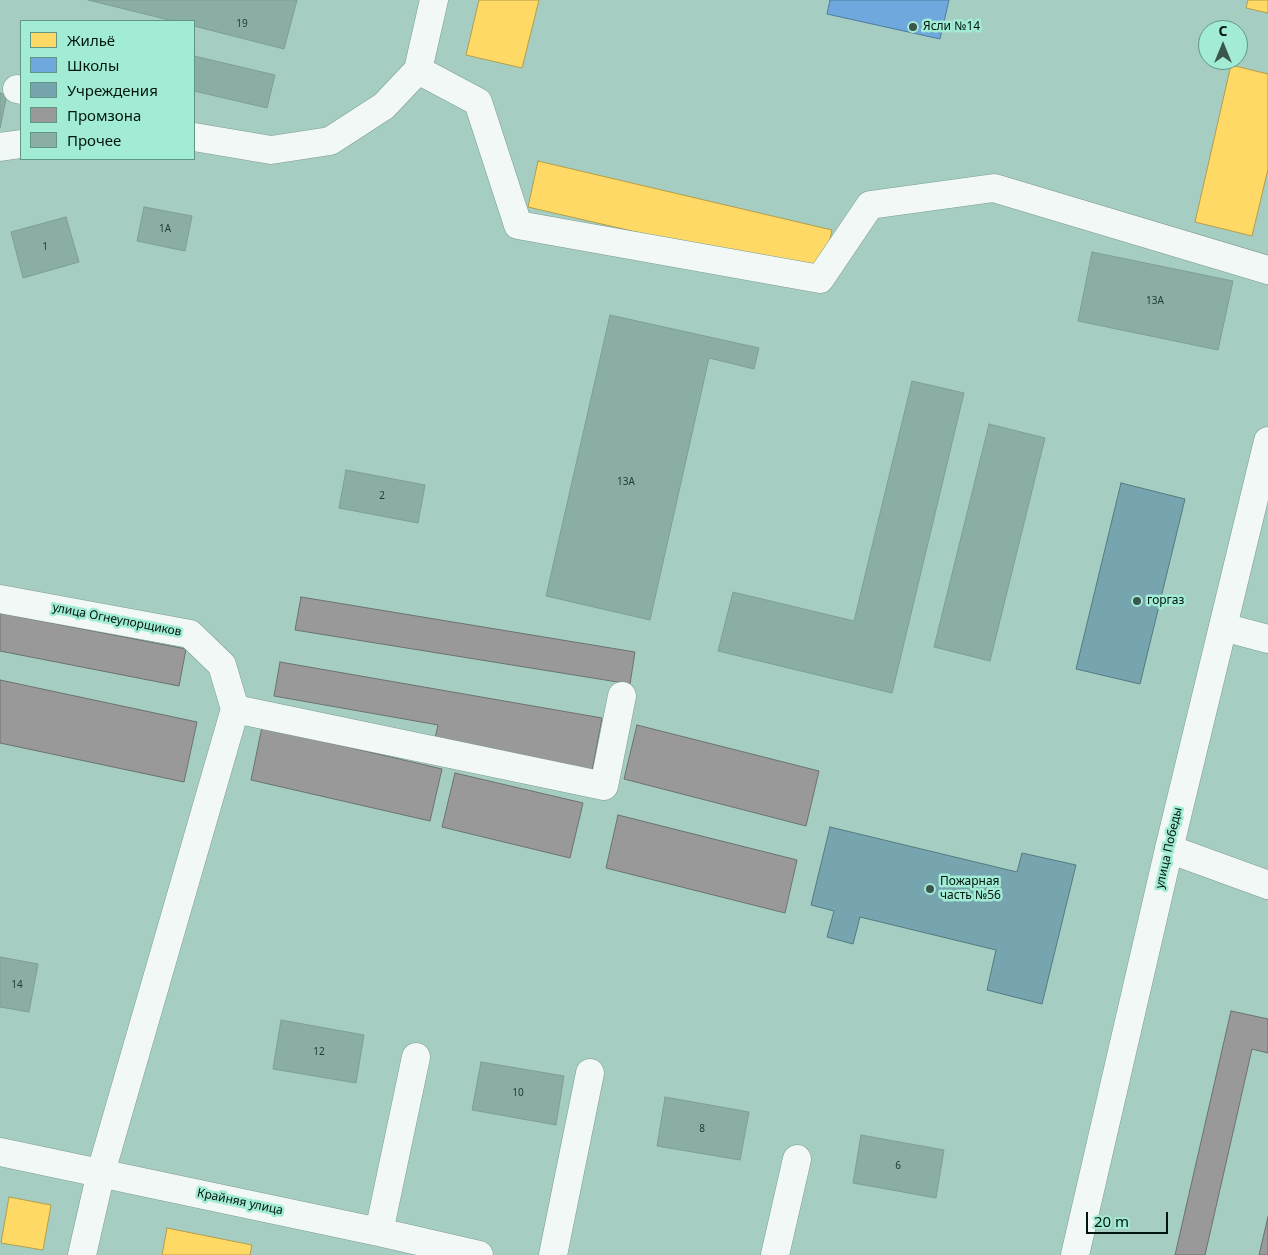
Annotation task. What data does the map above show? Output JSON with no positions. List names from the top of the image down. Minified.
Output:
{"streets":{"street":["улица Огнеупорщиков","улица Победы","Крайняя улица"]},"places":["Ясли №14","горгаз","Пожарная часть №56"],"house_numbers":["19","1А","1","13А","13А","2","14","12","10","8","6"],"legend":["Жильё","Школы","Учреждения","Промзона","Прочее"],"scale_bar":"20 m","north":"top"}
